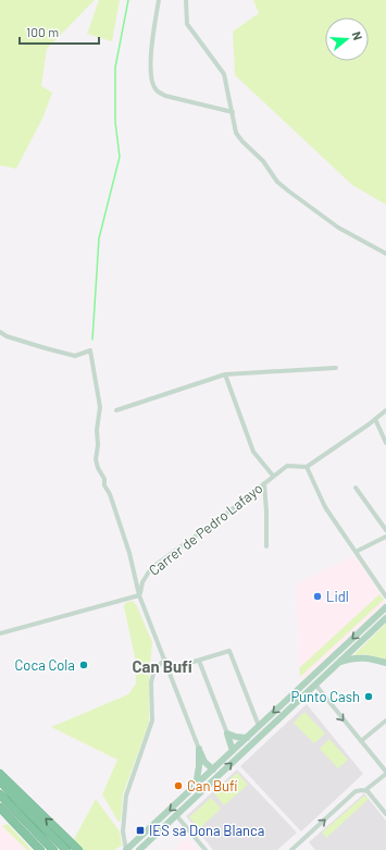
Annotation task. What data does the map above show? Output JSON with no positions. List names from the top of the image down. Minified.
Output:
{"streets":{"street":["Carrer de Pedro Lafayo"]},"districts":["Can Bufí"],"places":{"other":["Lidl","Coca Cola","Punto Cash","Can Bufí"],"transit":["IES sa Dona Blanca"]},"scale_bar":"100 m","north":"right"}
